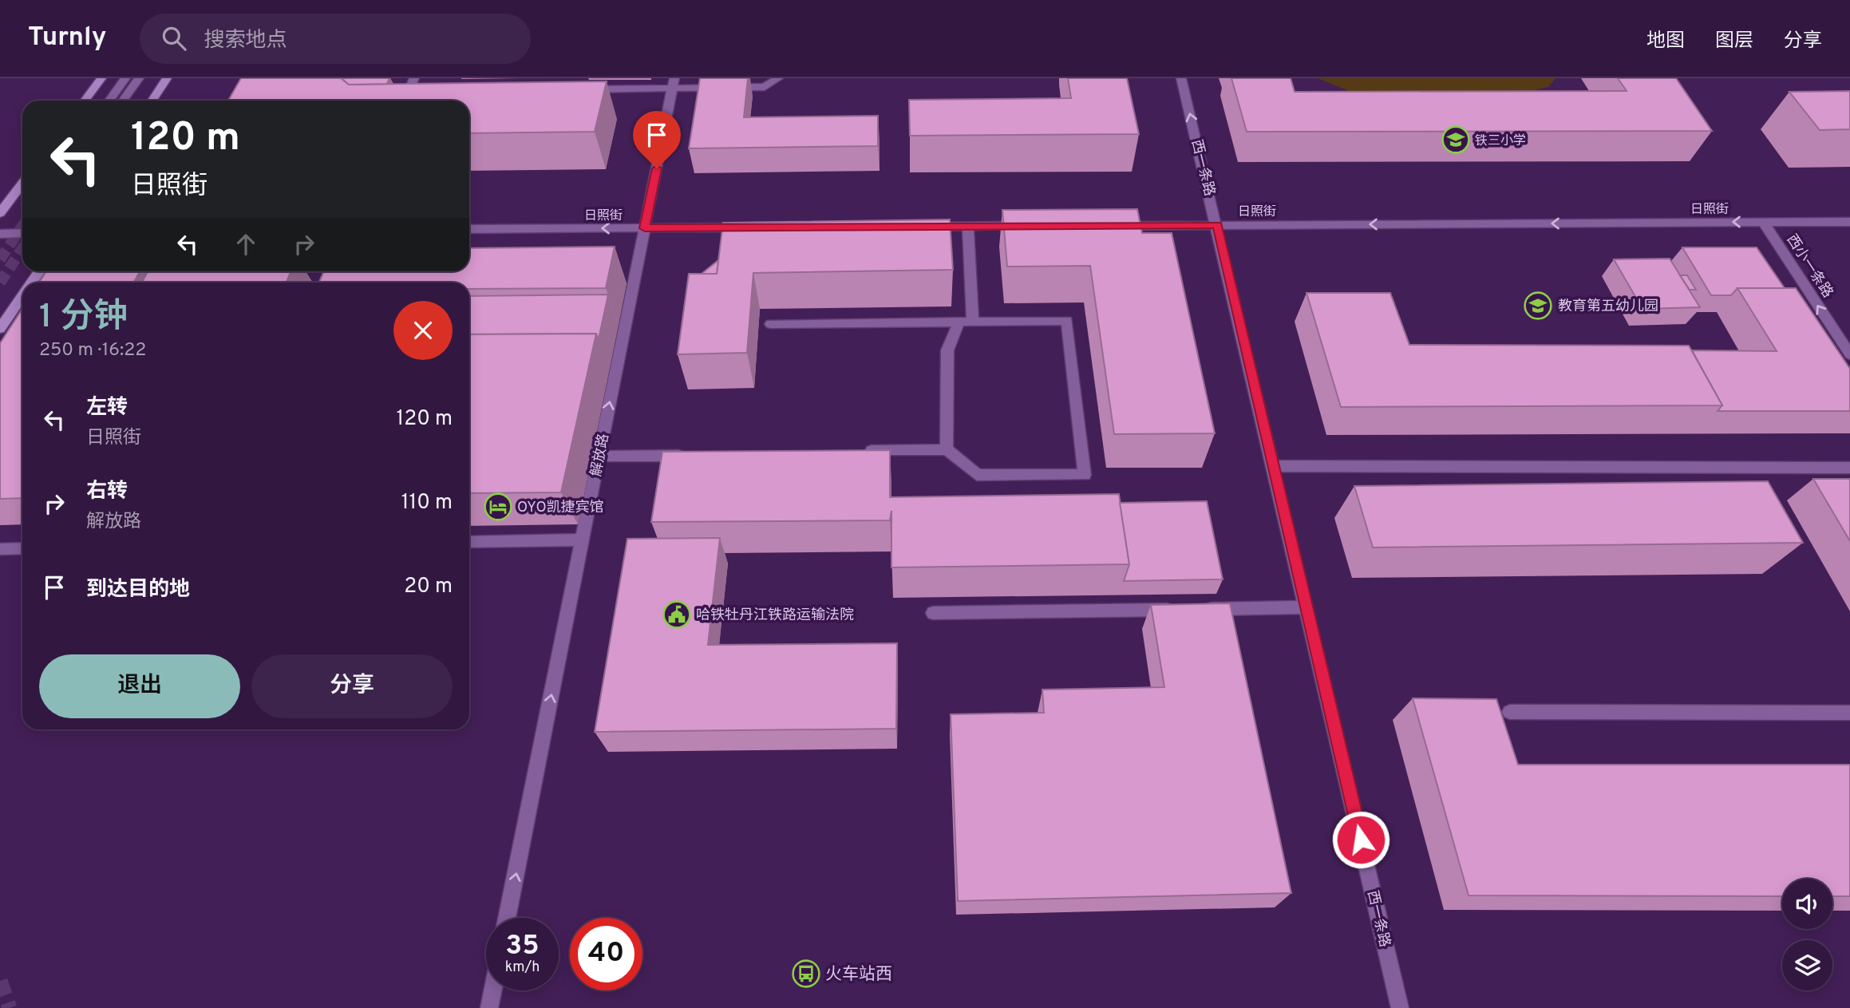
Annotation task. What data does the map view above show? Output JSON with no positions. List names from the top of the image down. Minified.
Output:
{"streets":{"street":["西一条路","日照街","西小一条路","解放路"]},"crossings":[["西一条路","日照街"],["日照街","西小一条路"],["日照街","解放路"]],"one_way":["日照街","西小一条路","解放路"],"places":{"school or university":["铁三小学","教育第五幼儿园"],"hotel":["OYO凯捷宾馆"],"public building":["哈铁牡丹江铁路运输法院"],"bus stop":["火车站西"]},"page":{"header":"Turnly","search":"搜索地点","nav":["地图","图层","分享"],"turn":["120 m","日照街"],"heading":["1 分钟","250 m · 16:22"],"list":[{"name":"左转","note":"日照街","value":"120 m"},{"name":"右转","note":"解放路","value":"110 m"},{"name":"到达目的地","value":"20 m"}],"buttons":["退出","分享"],"speed":"35 km/h","limit":"40"}}
